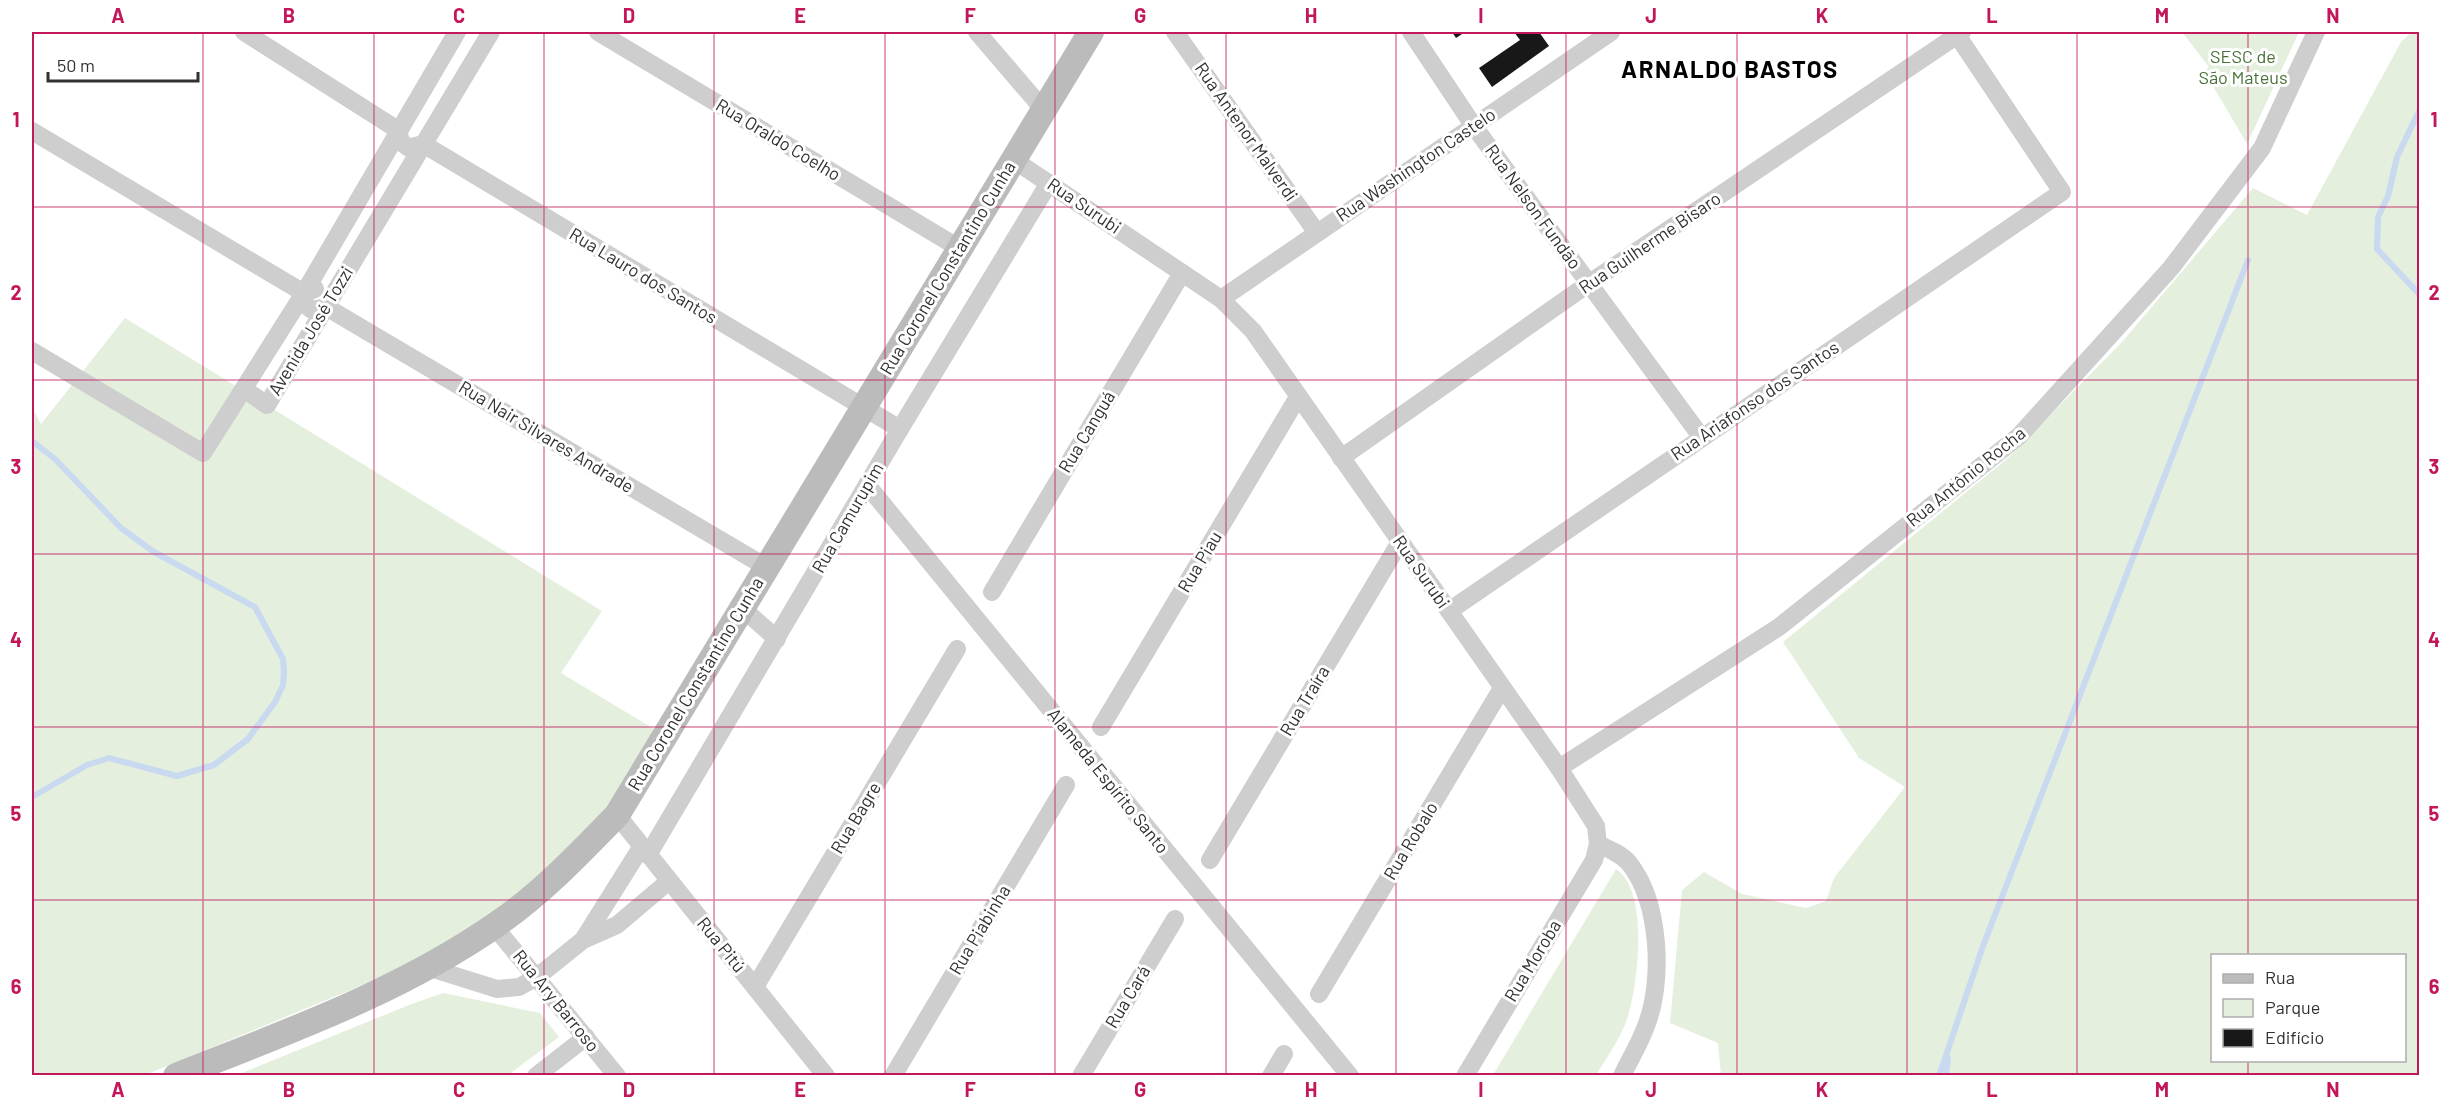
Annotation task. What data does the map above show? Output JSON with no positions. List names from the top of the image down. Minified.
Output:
{"streets":{"street":["Rua Antenor Malverdi","Rua Oraldo Coelho","Rua Washington Castelo","Rua Surubi","Rua Nelson Fundão","Rua Guilherme Bisaro","Rua Coronel Constantino Cunha","Rua Lauro dos Santos","Avenida José Tozzi","Rua Ariafonso dos Santos","Rua Canguá","Rua Nair Silvares Andrade","Rua Antônio Rocha","Rua Camurupim","Rua Piau","Rua Traíra","Alameda Espírito Santo","Rua Bagre","Rua Robalo","Rua Piabinha","Rua Pitú","Rua Moroba","Rua Cará","Rua Ary Barroso"]},"crossings":[["Rua Antenor Malverdi","Rua Washington Castelo"],["Rua Oraldo Coelho","Rua Coronel Constantino Cunha"],["Rua Washington Castelo","Rua Surubi"],["Rua Washington Castelo","Rua Nelson Fundão"],["Rua Surubi","Rua Guilherme Bisaro"],["Rua Surubi","Rua Coronel Constantino Cunha"],["Rua Surubi","Rua Ariafonso dos Santos"],["Rua Surubi","Rua Canguá"],["Rua Surubi","Rua Antônio Rocha"],["Rua Surubi","Rua Camurupim"],["Rua Surubi","Rua Piau"],["Rua Surubi","Rua Traíra"],["Rua Surubi","Rua Robalo"],["Rua Surubi","Rua Moroba"],["Rua Nelson Fundão","Rua Guilherme Bisaro"],["Rua Nelson Fundão","Rua Ariafonso dos Santos"],["Rua Guilherme Bisaro","Rua Ariafonso dos Santos"],["Rua Coronel Constantino Cunha","Rua Lauro dos Santos"],["Rua Coronel Constantino Cunha","Rua Nair Silvares Andrade"],["Rua Coronel Constantino Cunha","Rua Pitú"],["Rua Coronel Constantino Cunha","Rua Ary Barroso"],["Rua Lauro dos Santos","Avenida José Tozzi"],["Rua Lauro dos Santos","Rua Camurupim"],["Avenida José Tozzi","Rua Nair Silvares Andrade"],["Rua Camurupim","Alameda Espírito Santo"],["Rua Camurupim","Rua Pitú"],["Rua Bagre","Rua Pitú"]],"districts":["ARNALDO BASTOS"],"parks":["SESC de São Mateus"],"legend":["Rua","Parque","Edifício"],"scale_bar":"50 m","grid":{"columns":["A","B","C","D","E","F","G","H","I","J","K","L","M","N"],"rows":["1","2","3","4","5","6"]}}
